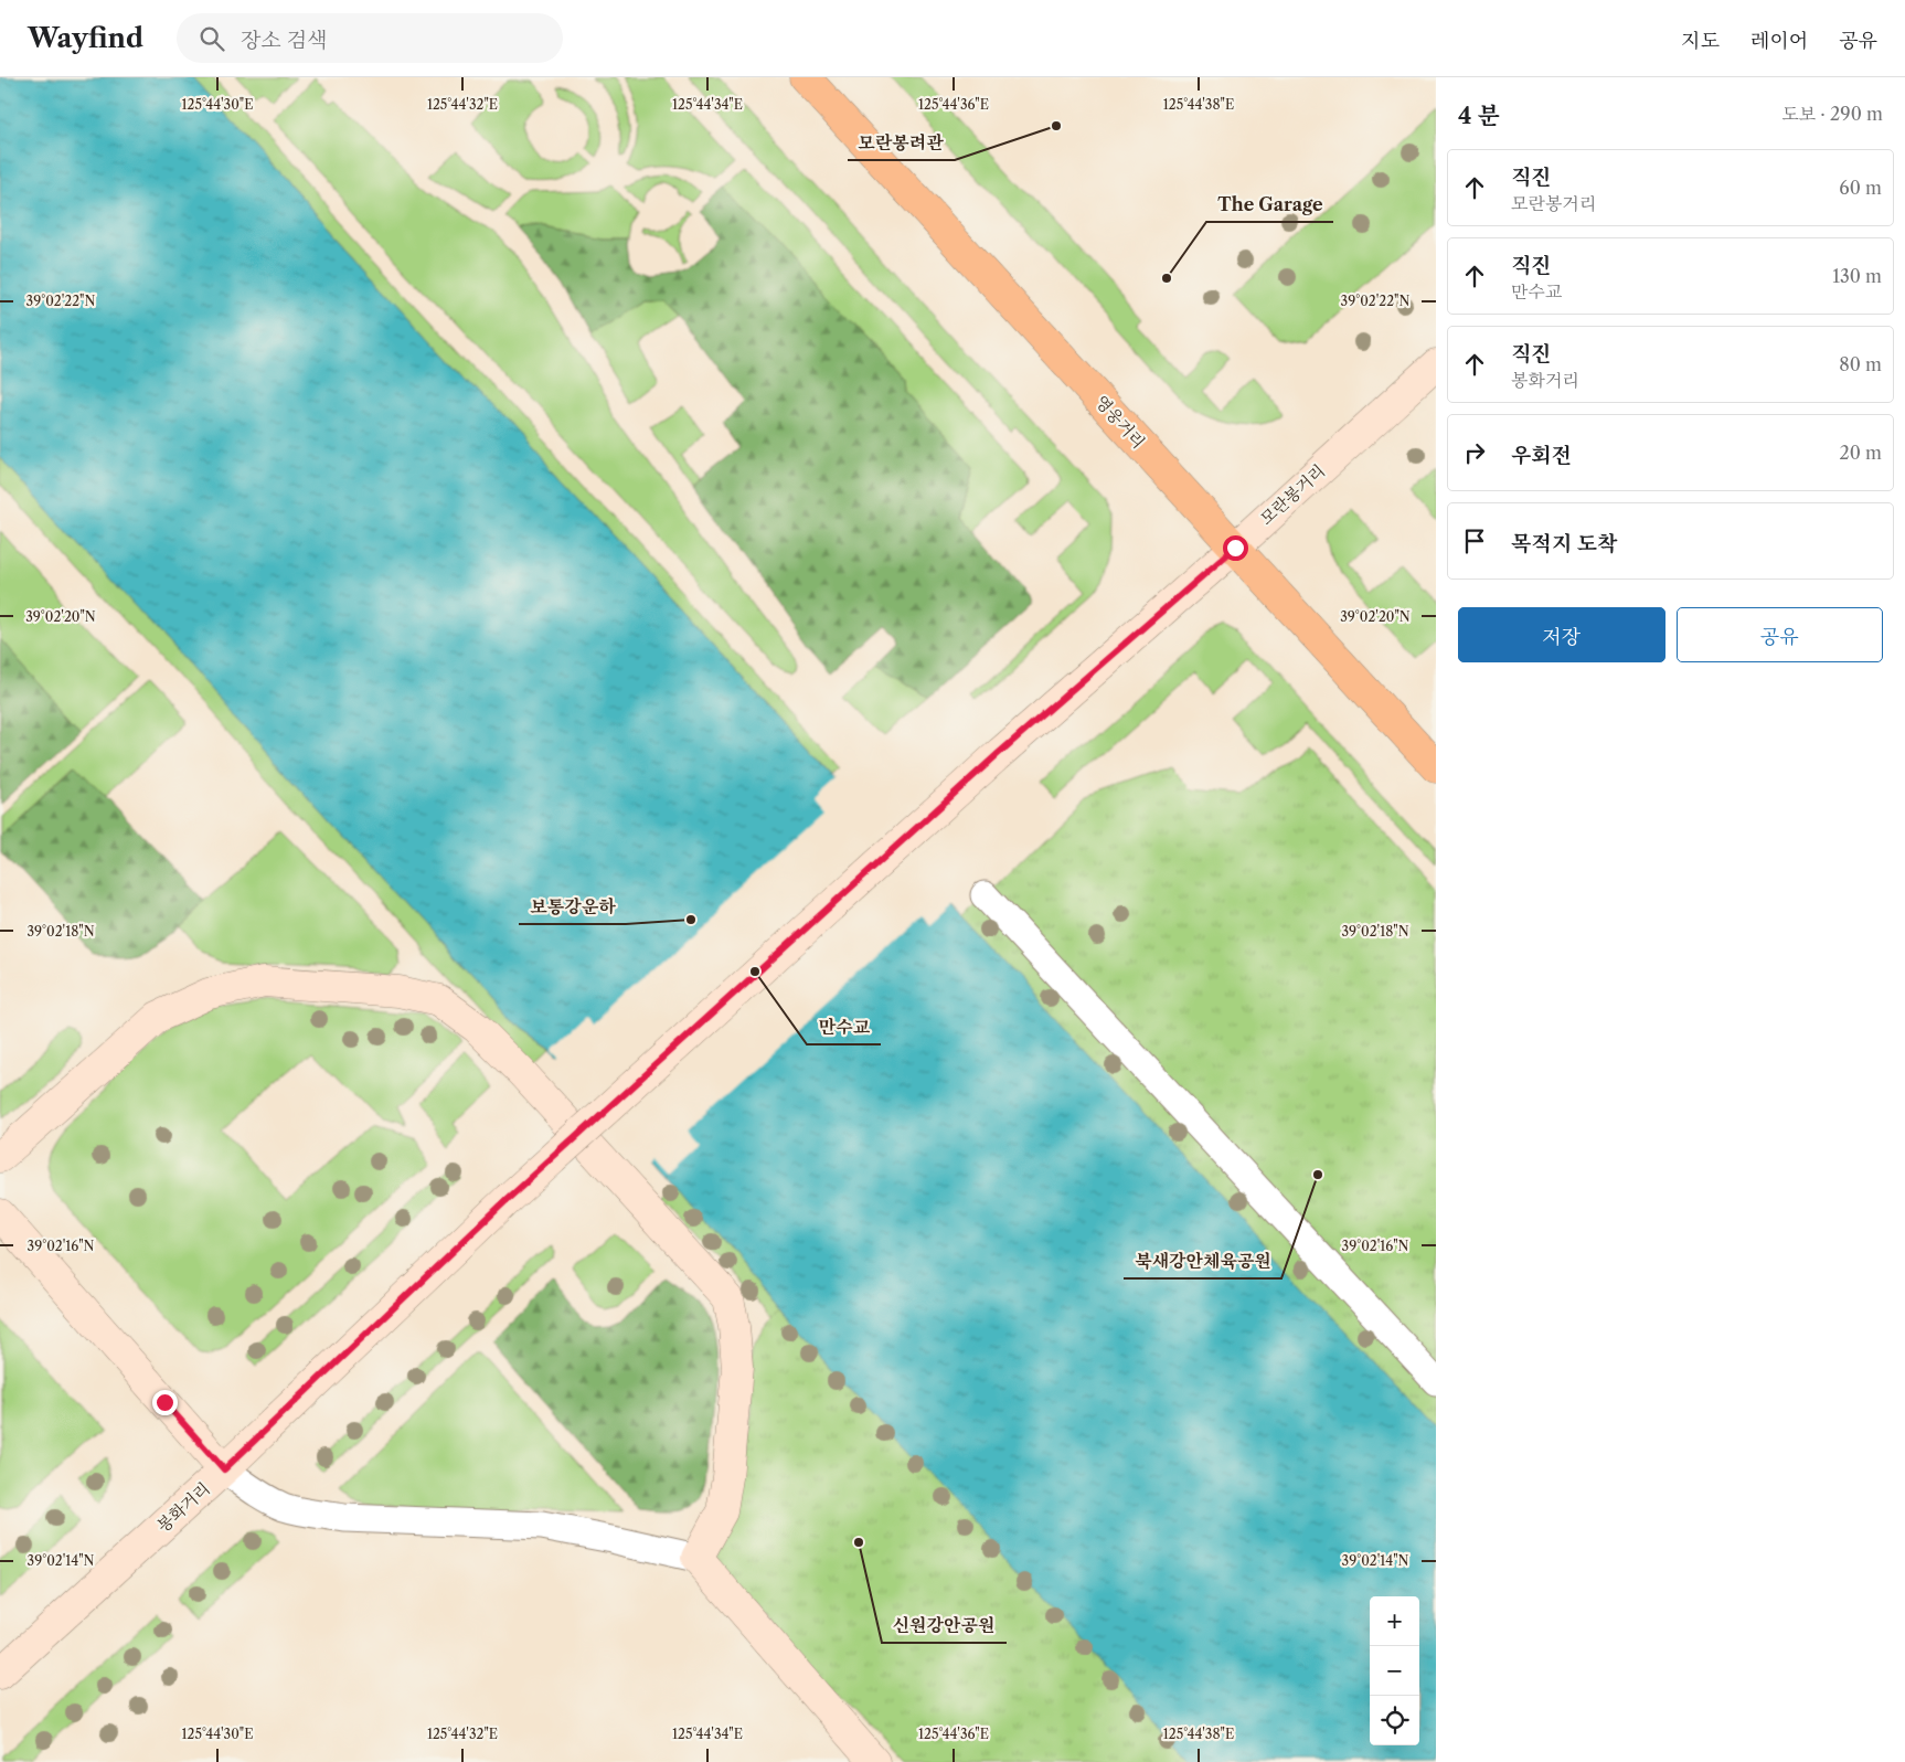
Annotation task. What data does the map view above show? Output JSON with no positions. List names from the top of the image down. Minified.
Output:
{"streets":{"main road":["영웅거리","모란봉거리","봉화거리"]},"crossings":[["영웅거리","모란봉거리"],["모란봉거리","봉화거리"]],"places":["모란봉려관","The Garage","보통강운하","만수교","북새강안체육공원","신원강안공원"],"page":{"header":"Wayfind","search":"장소 검색","nav":["지도","레이어","공유"],"heading":["4 분","도보 · 290 m"],"list":[["직진","모란봉거리","60 m"],["직진","만수교","130 m"],["직진","봉화거리","80 m"],["우회전","20 m"],"목적지 도착"],"buttons":["저장","공유"],"map_buttons":["+","−"]},"coordinates":["125°44'30\"E","125°44'32\"E","125°44'34\"E","125°44'36\"E","125°44'38\"E","39°02'22\"N","39°02'20\"N","39°02'18\"N","39°02'16\"N","39°02'14\"N"]}
